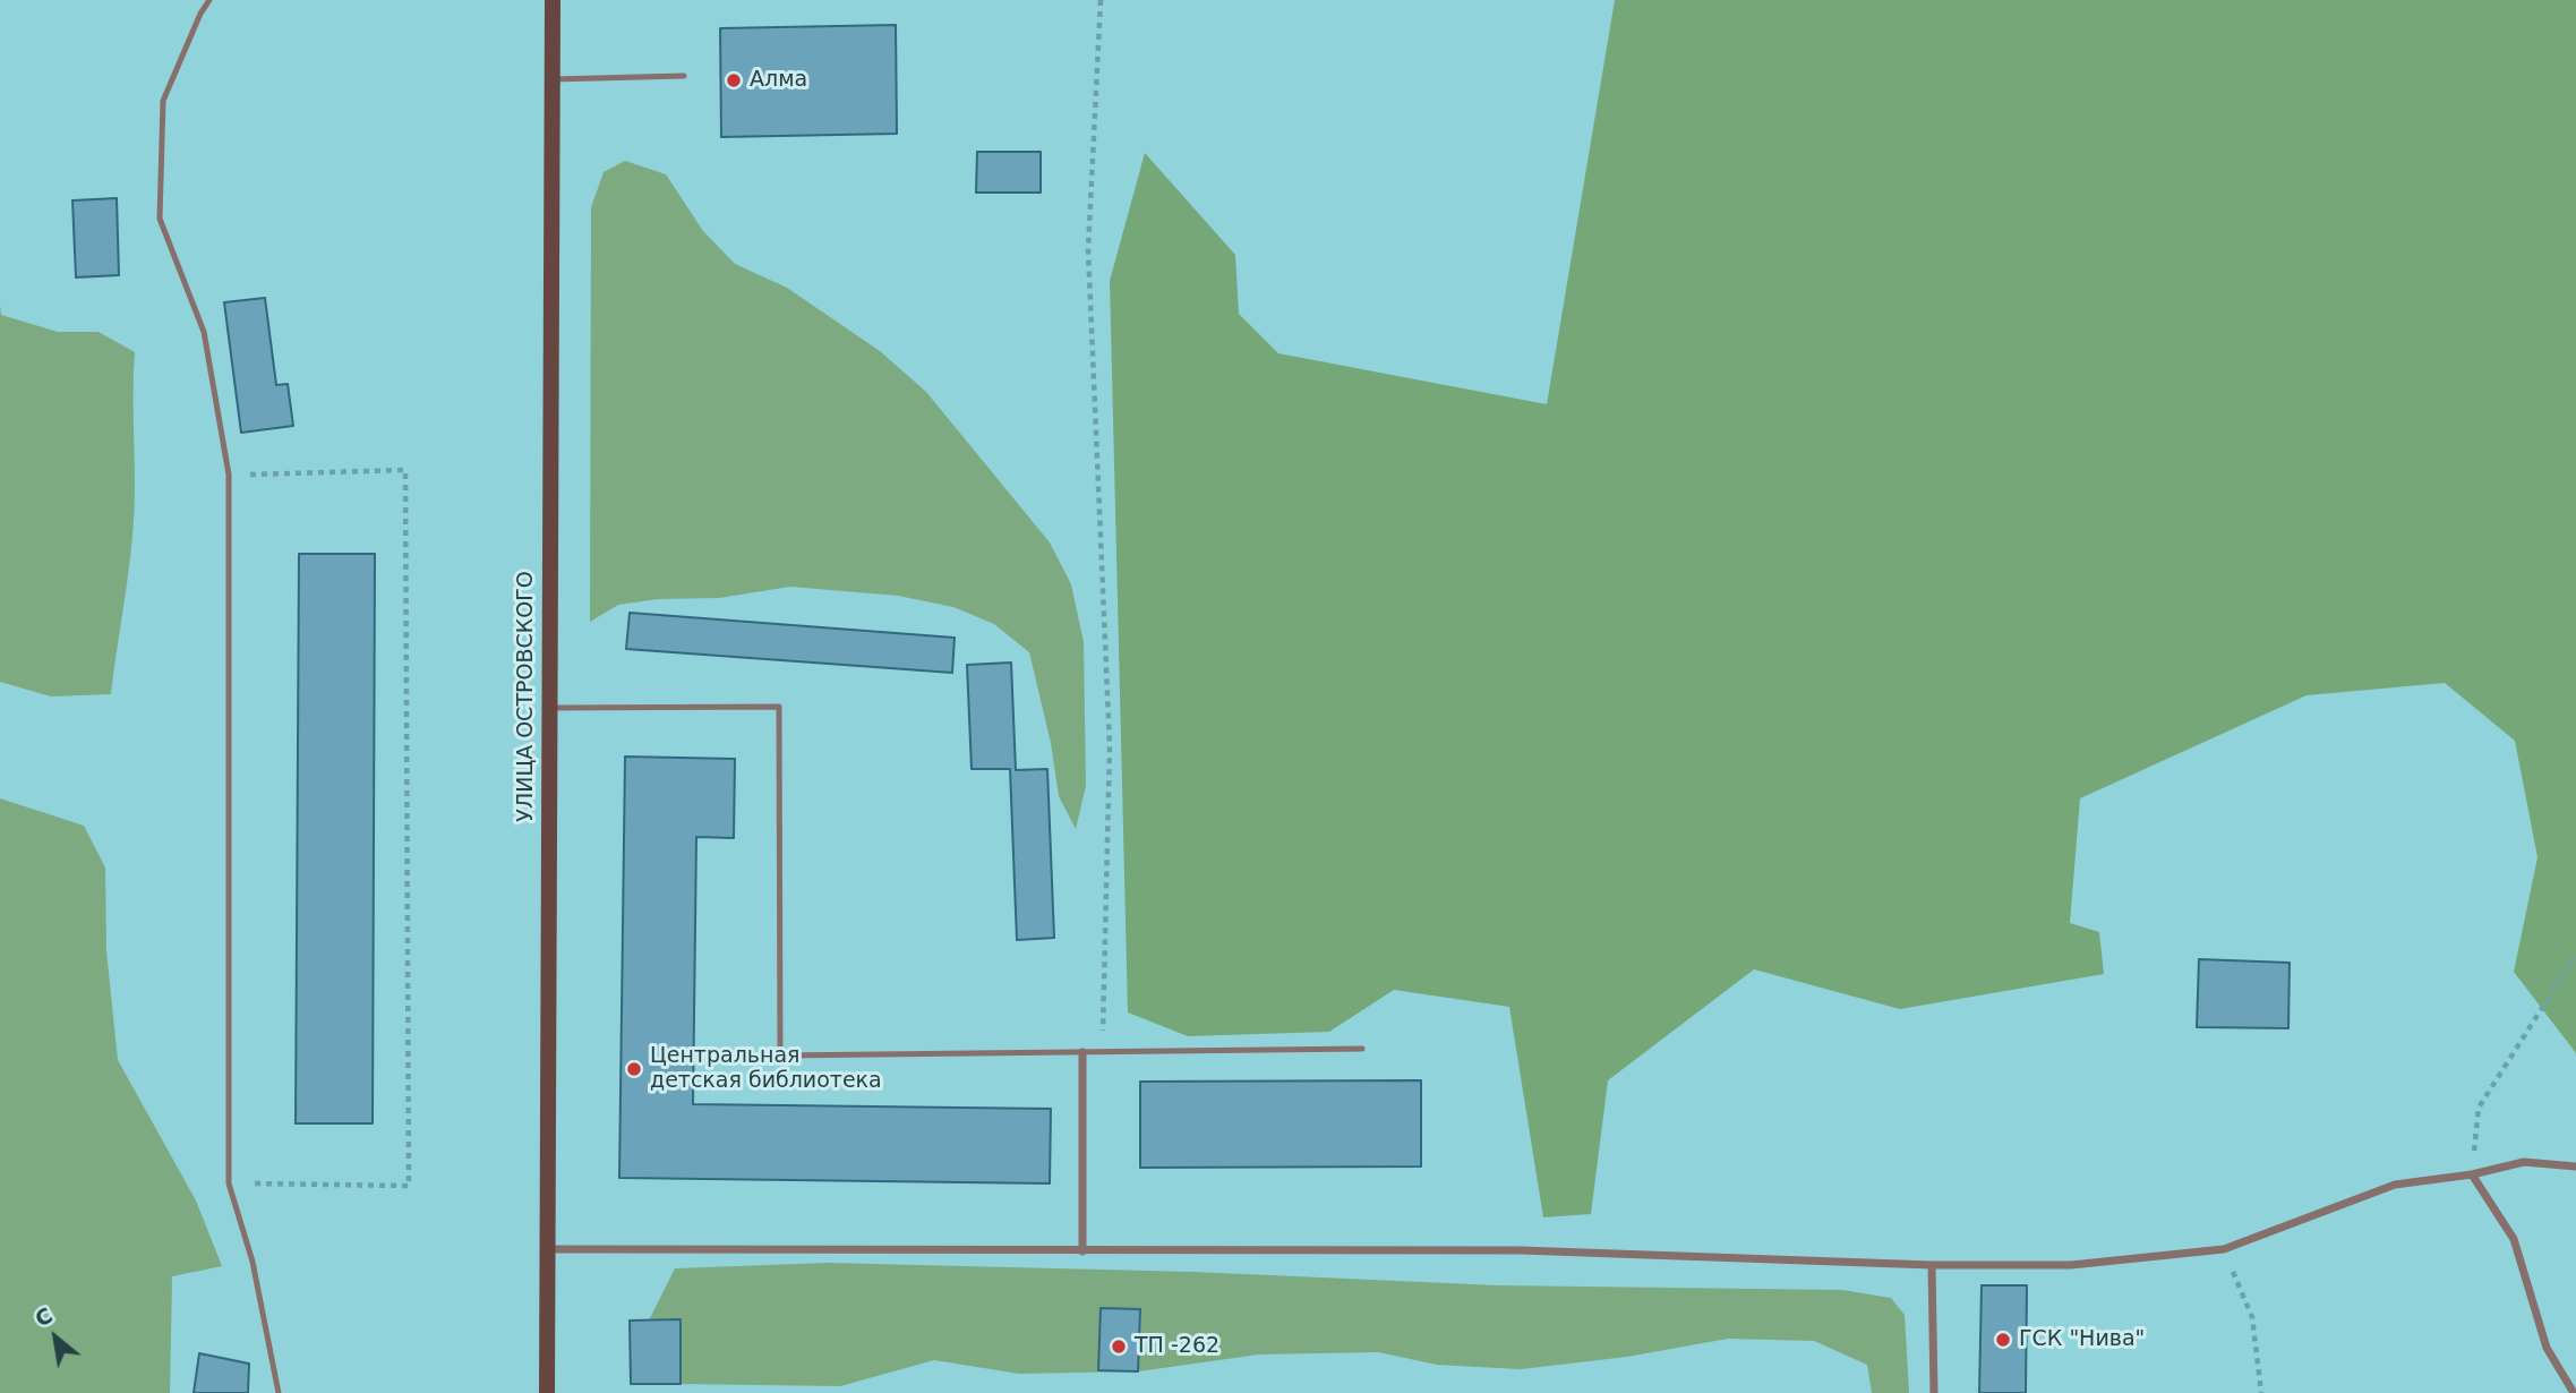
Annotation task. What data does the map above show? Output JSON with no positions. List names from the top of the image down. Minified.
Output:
{"streets":{"main road":["УЛИЦА ОСТРОВСКОГО"]},"places":["Алма","Центральная детская библиотека","ГСК \"Нива\"","ТП -262"],"north":"top left"}
